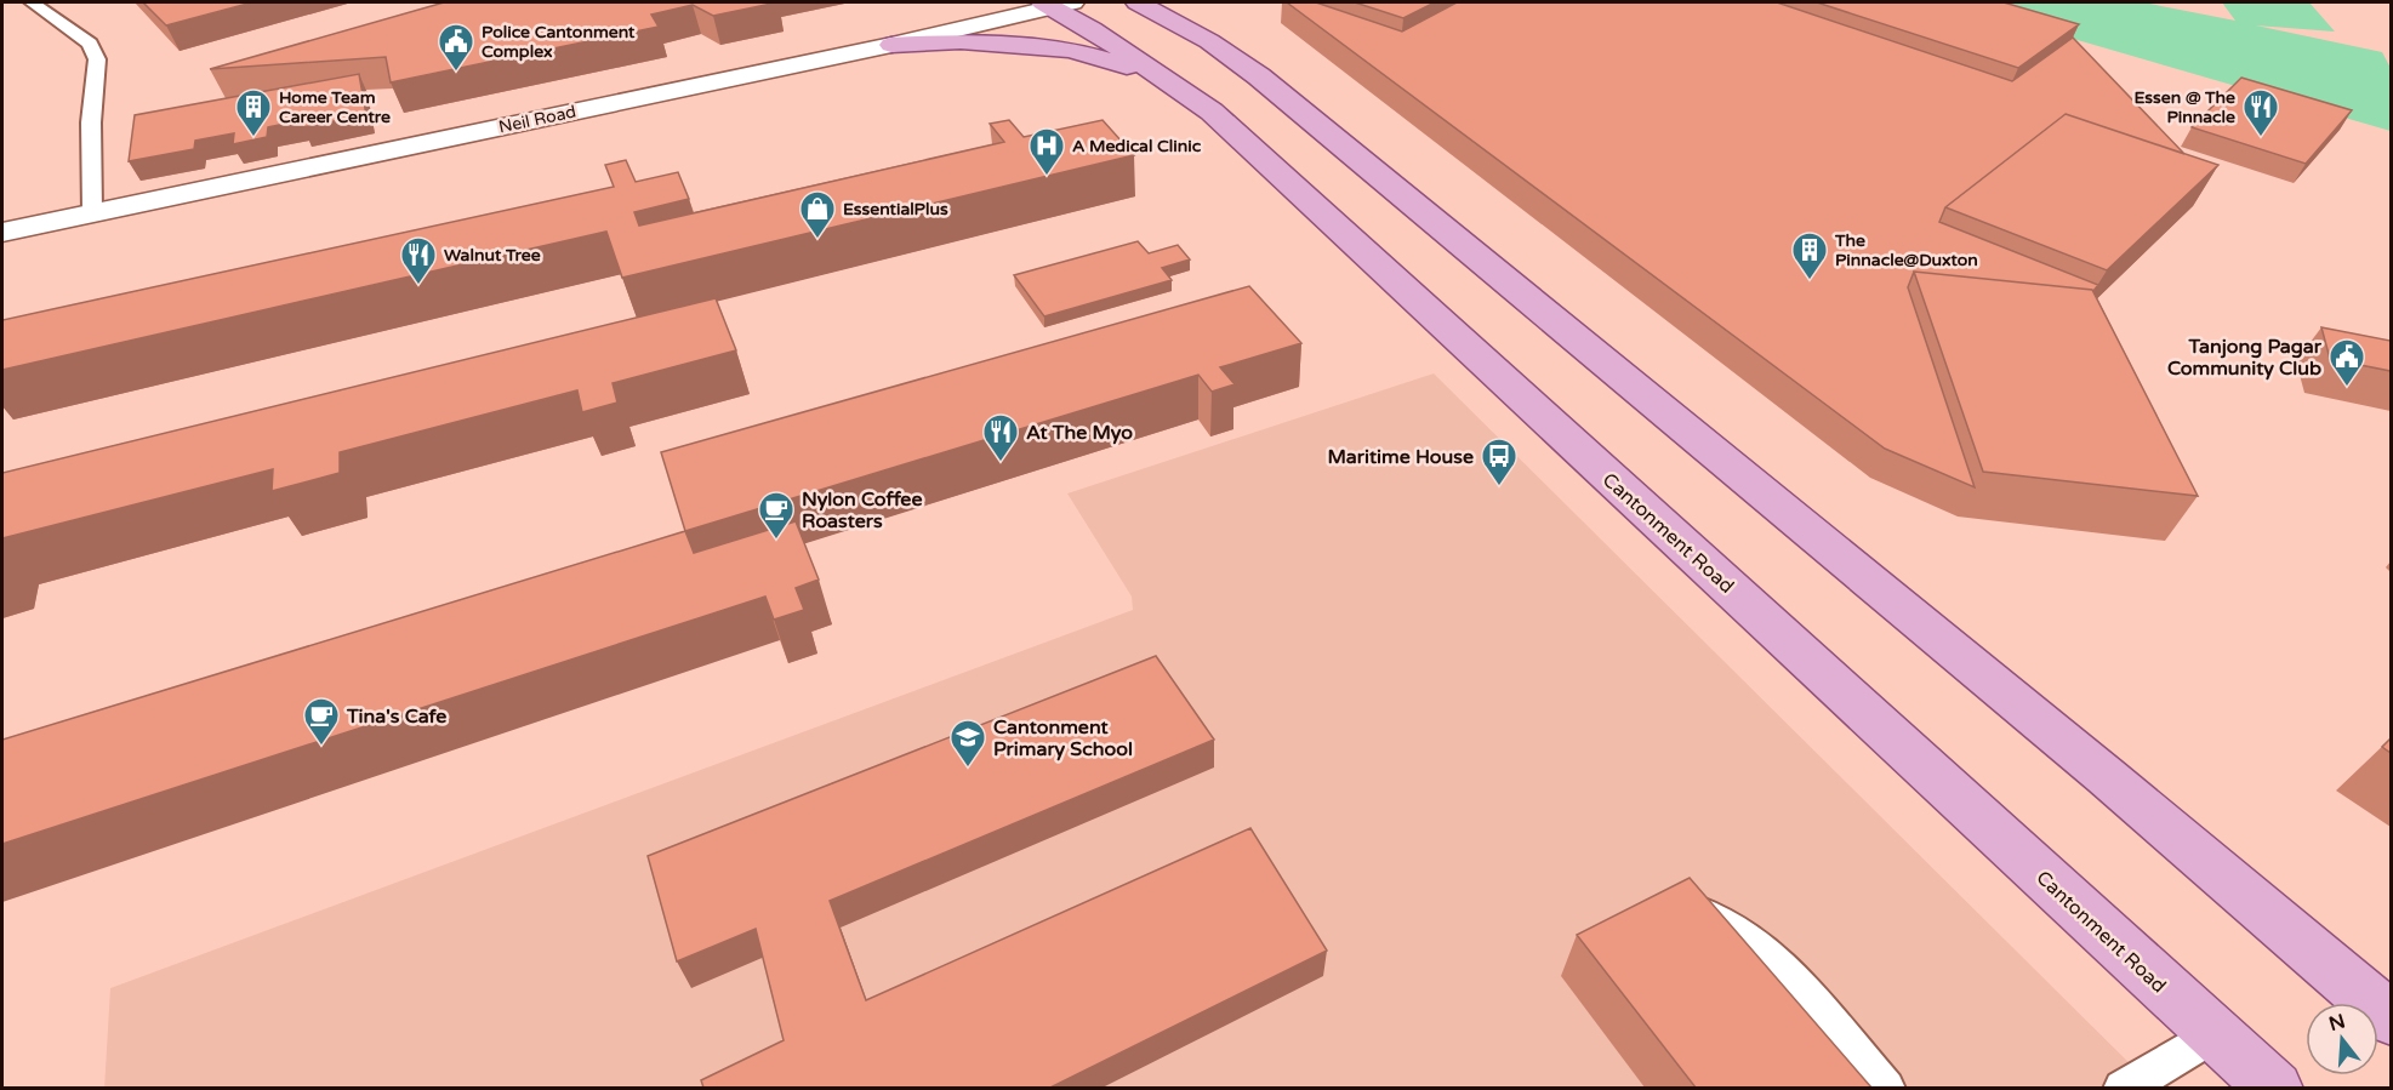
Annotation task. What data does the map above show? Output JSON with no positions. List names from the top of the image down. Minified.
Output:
{"streets":{"main road":["Neil Road","Cantonment Road"]},"crossings":[["Neil Road","Cantonment Road"]],"places":{"public building":["Police Cantonment Complex","Tanjong Pagar Community Club"],"building":["Home Team Career Centre","The Pinnacle@Duxton"],"restaurant":["Essen @ The Pinnacle","Walnut Tree","At The Myo"],"hospital":["A Medical Clinic"],"shop":["EssentialPlus"],"bus stop":["Maritime House"],"cafe":["Nylon Coffee Roasters","Tina's Cafe"],"school or university":["Cantonment Primary School"]},"north":"top"}
